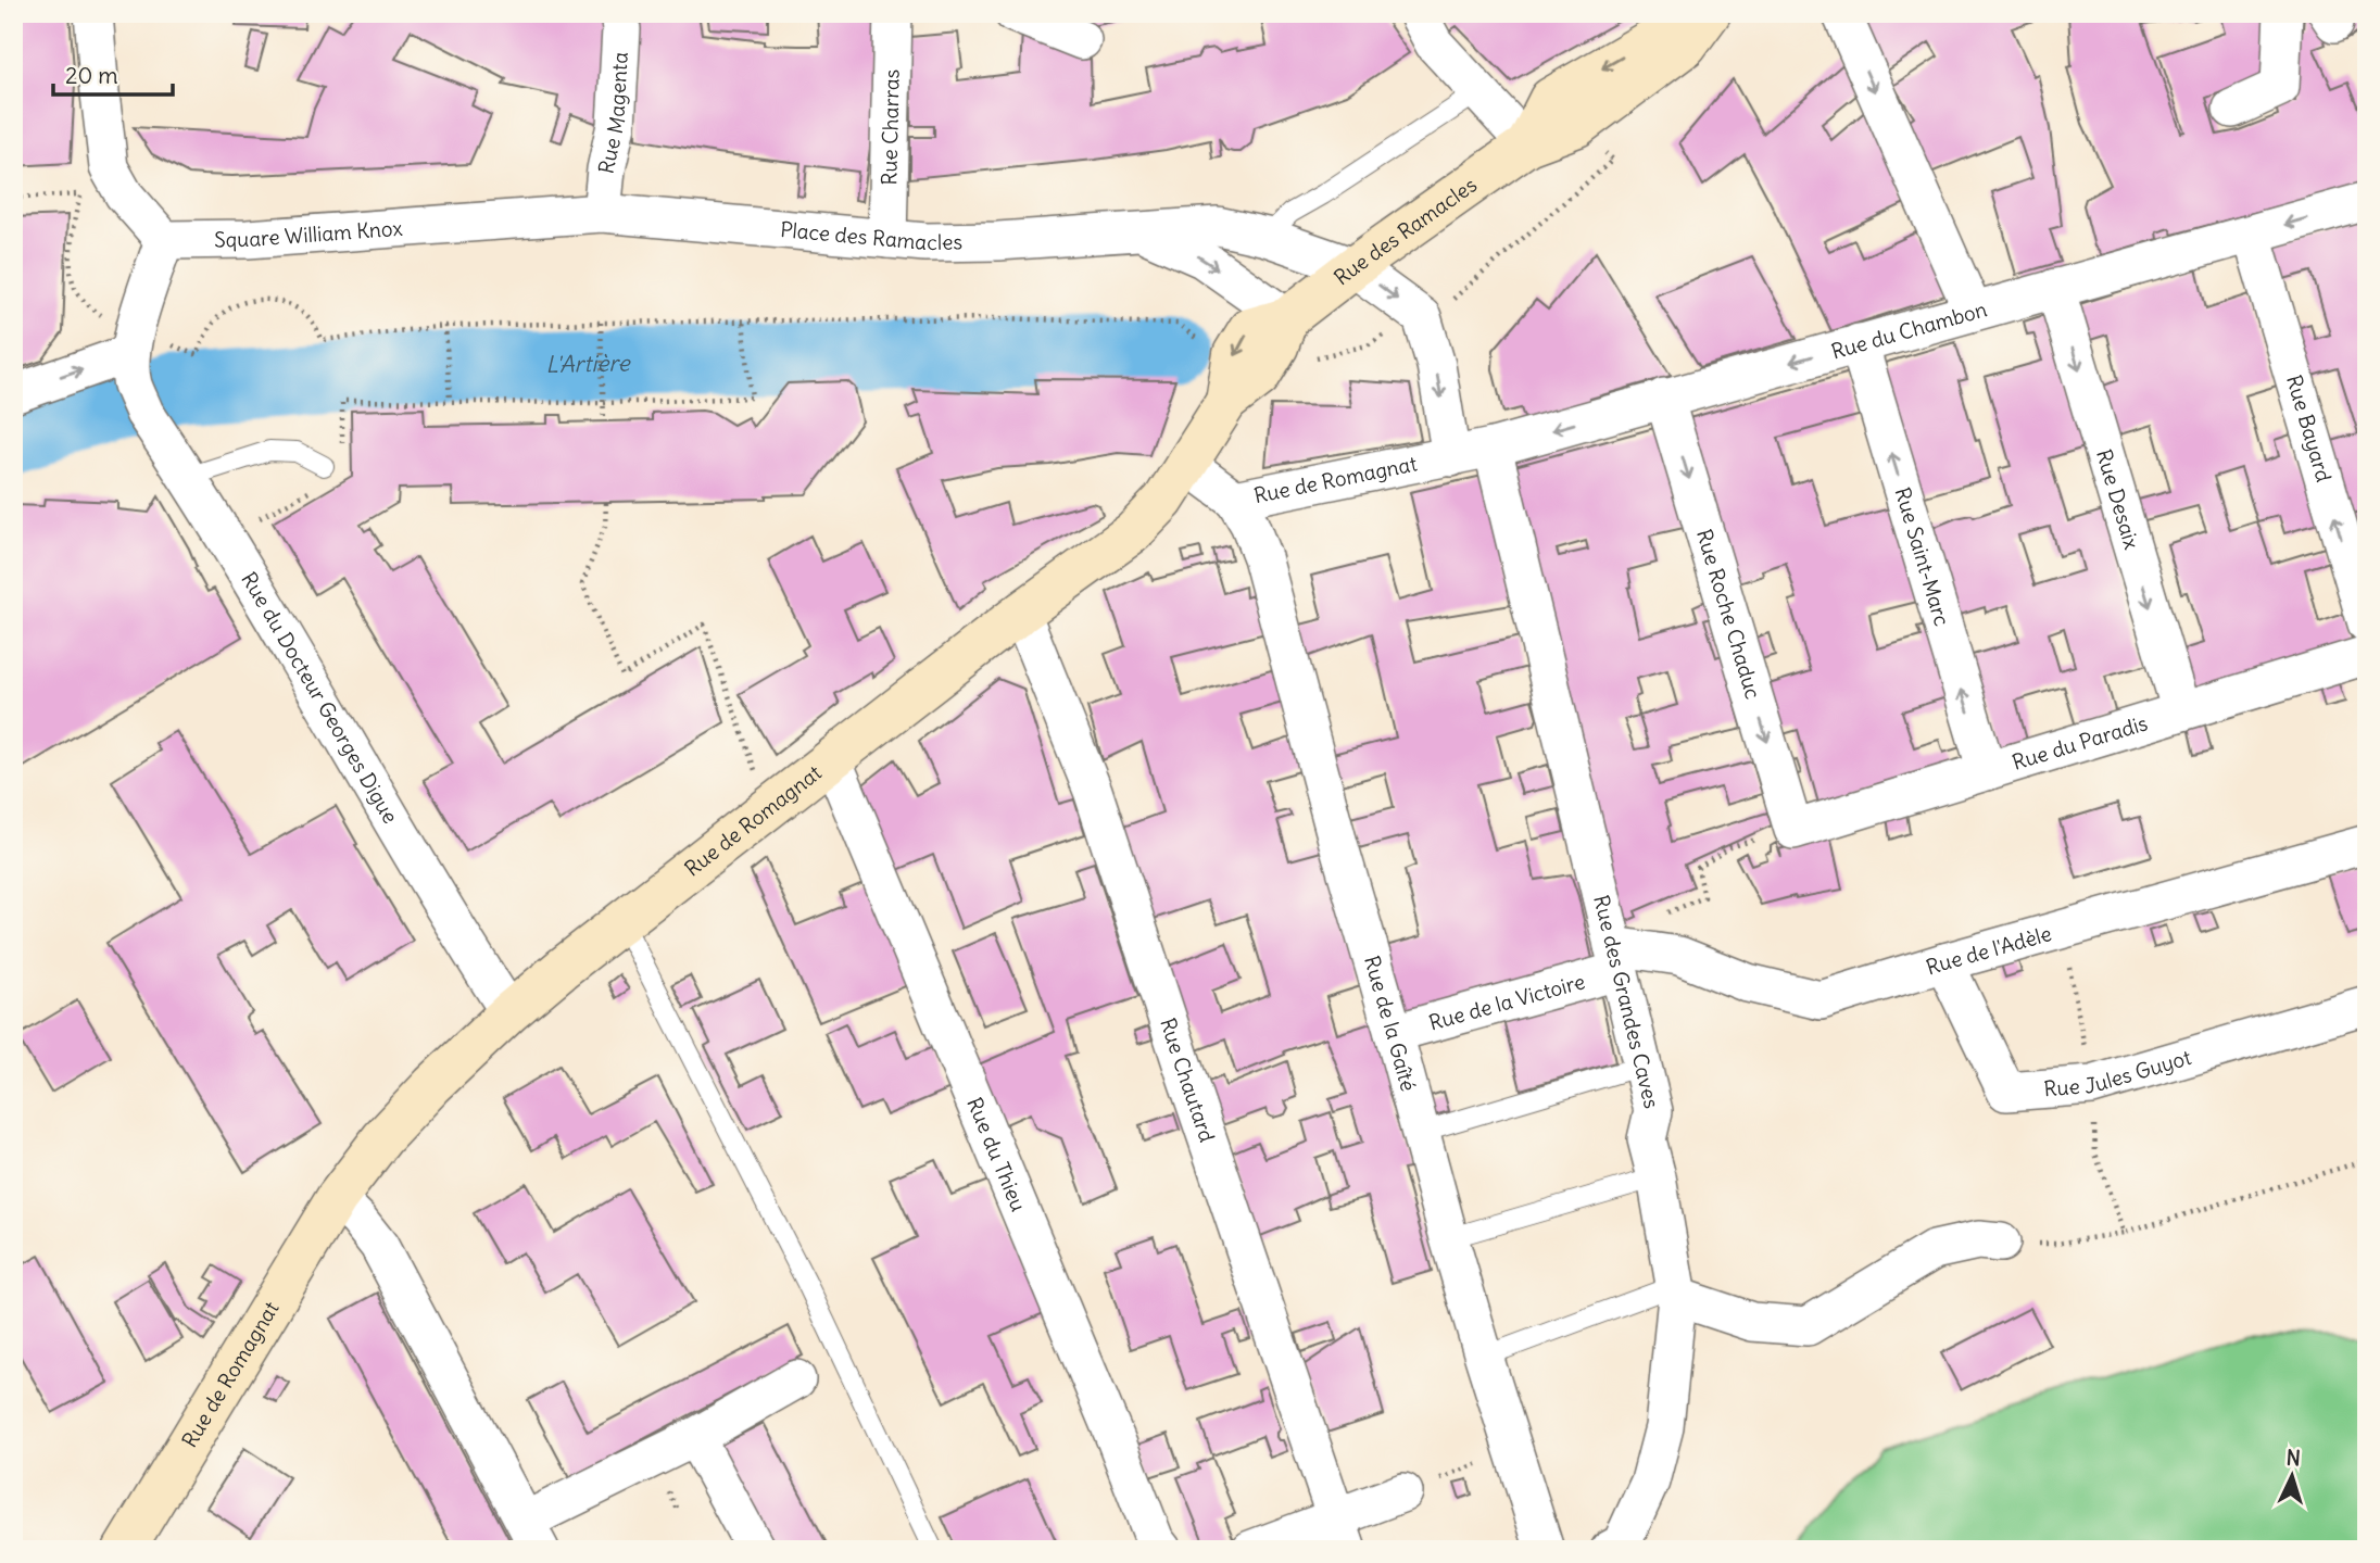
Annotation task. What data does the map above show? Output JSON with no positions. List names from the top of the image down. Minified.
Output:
{"streets":{"main road":["Rue des Ramacles","Rue de Romagnat"],"street":["Rue Magenta","Rue Charras","Square William Knox","Place des Ramacles","Rue du Chambon","Rue Bayard","Rue Desaix","Rue Saint-Marc","Rue Roche Chaduc","Rue du Docteur Georges Digue","Rue du Paradis","Rue de l'Adèle","Rue des Grandes Caves","Rue de la Victoire","Rue de la Gaîté","Rue Jules Guyot","Rue Chautard","Rue du Thieu"]},"crossings":[["Rue Magenta","Square William Knox"],["Rue Magenta","Place des Ramacles"],["Rue Charras","Place des Ramacles"],["Rue des Ramacles","Place des Ramacles"],["Rue des Ramacles","Rue de Romagnat"],["Square William Knox","Place des Ramacles"],["Place des Ramacles","Rue de Romagnat"],["Rue du Chambon","Rue Bayard"],["Rue du Chambon","Rue de Romagnat"],["Rue du Chambon","Rue Desaix"],["Rue du Chambon","Rue Saint-Marc"],["Rue du Chambon","Rue Roche Chaduc"],["Rue du Chambon","Rue des Grandes Caves"],["Rue de Romagnat","Rue du Docteur Georges Digue"],["Rue de Romagnat","Rue de la Gaîté"],["Rue de Romagnat","Rue Chautard"],["Rue de Romagnat","Rue du Thieu"],["Rue Desaix","Rue du Paradis"],["Rue Saint-Marc","Rue du Paradis"],["Rue Roche Chaduc","Rue du Paradis"],["Rue de l'Adèle","Rue des Grandes Caves"],["Rue de l'Adèle","Rue de la Victoire"],["Rue de l'Adèle","Rue Jules Guyot"],["Rue des Grandes Caves","Rue de la Victoire"],["Rue de la Victoire","Rue de la Gaîté"]],"one_way":["Rue du Chambon","Rue Bayard","Rue Desaix","Rue Saint-Marc","Rue Roche Chaduc"],"water":["L'Artière"],"scale_bar":"20 m","north":"top"}
